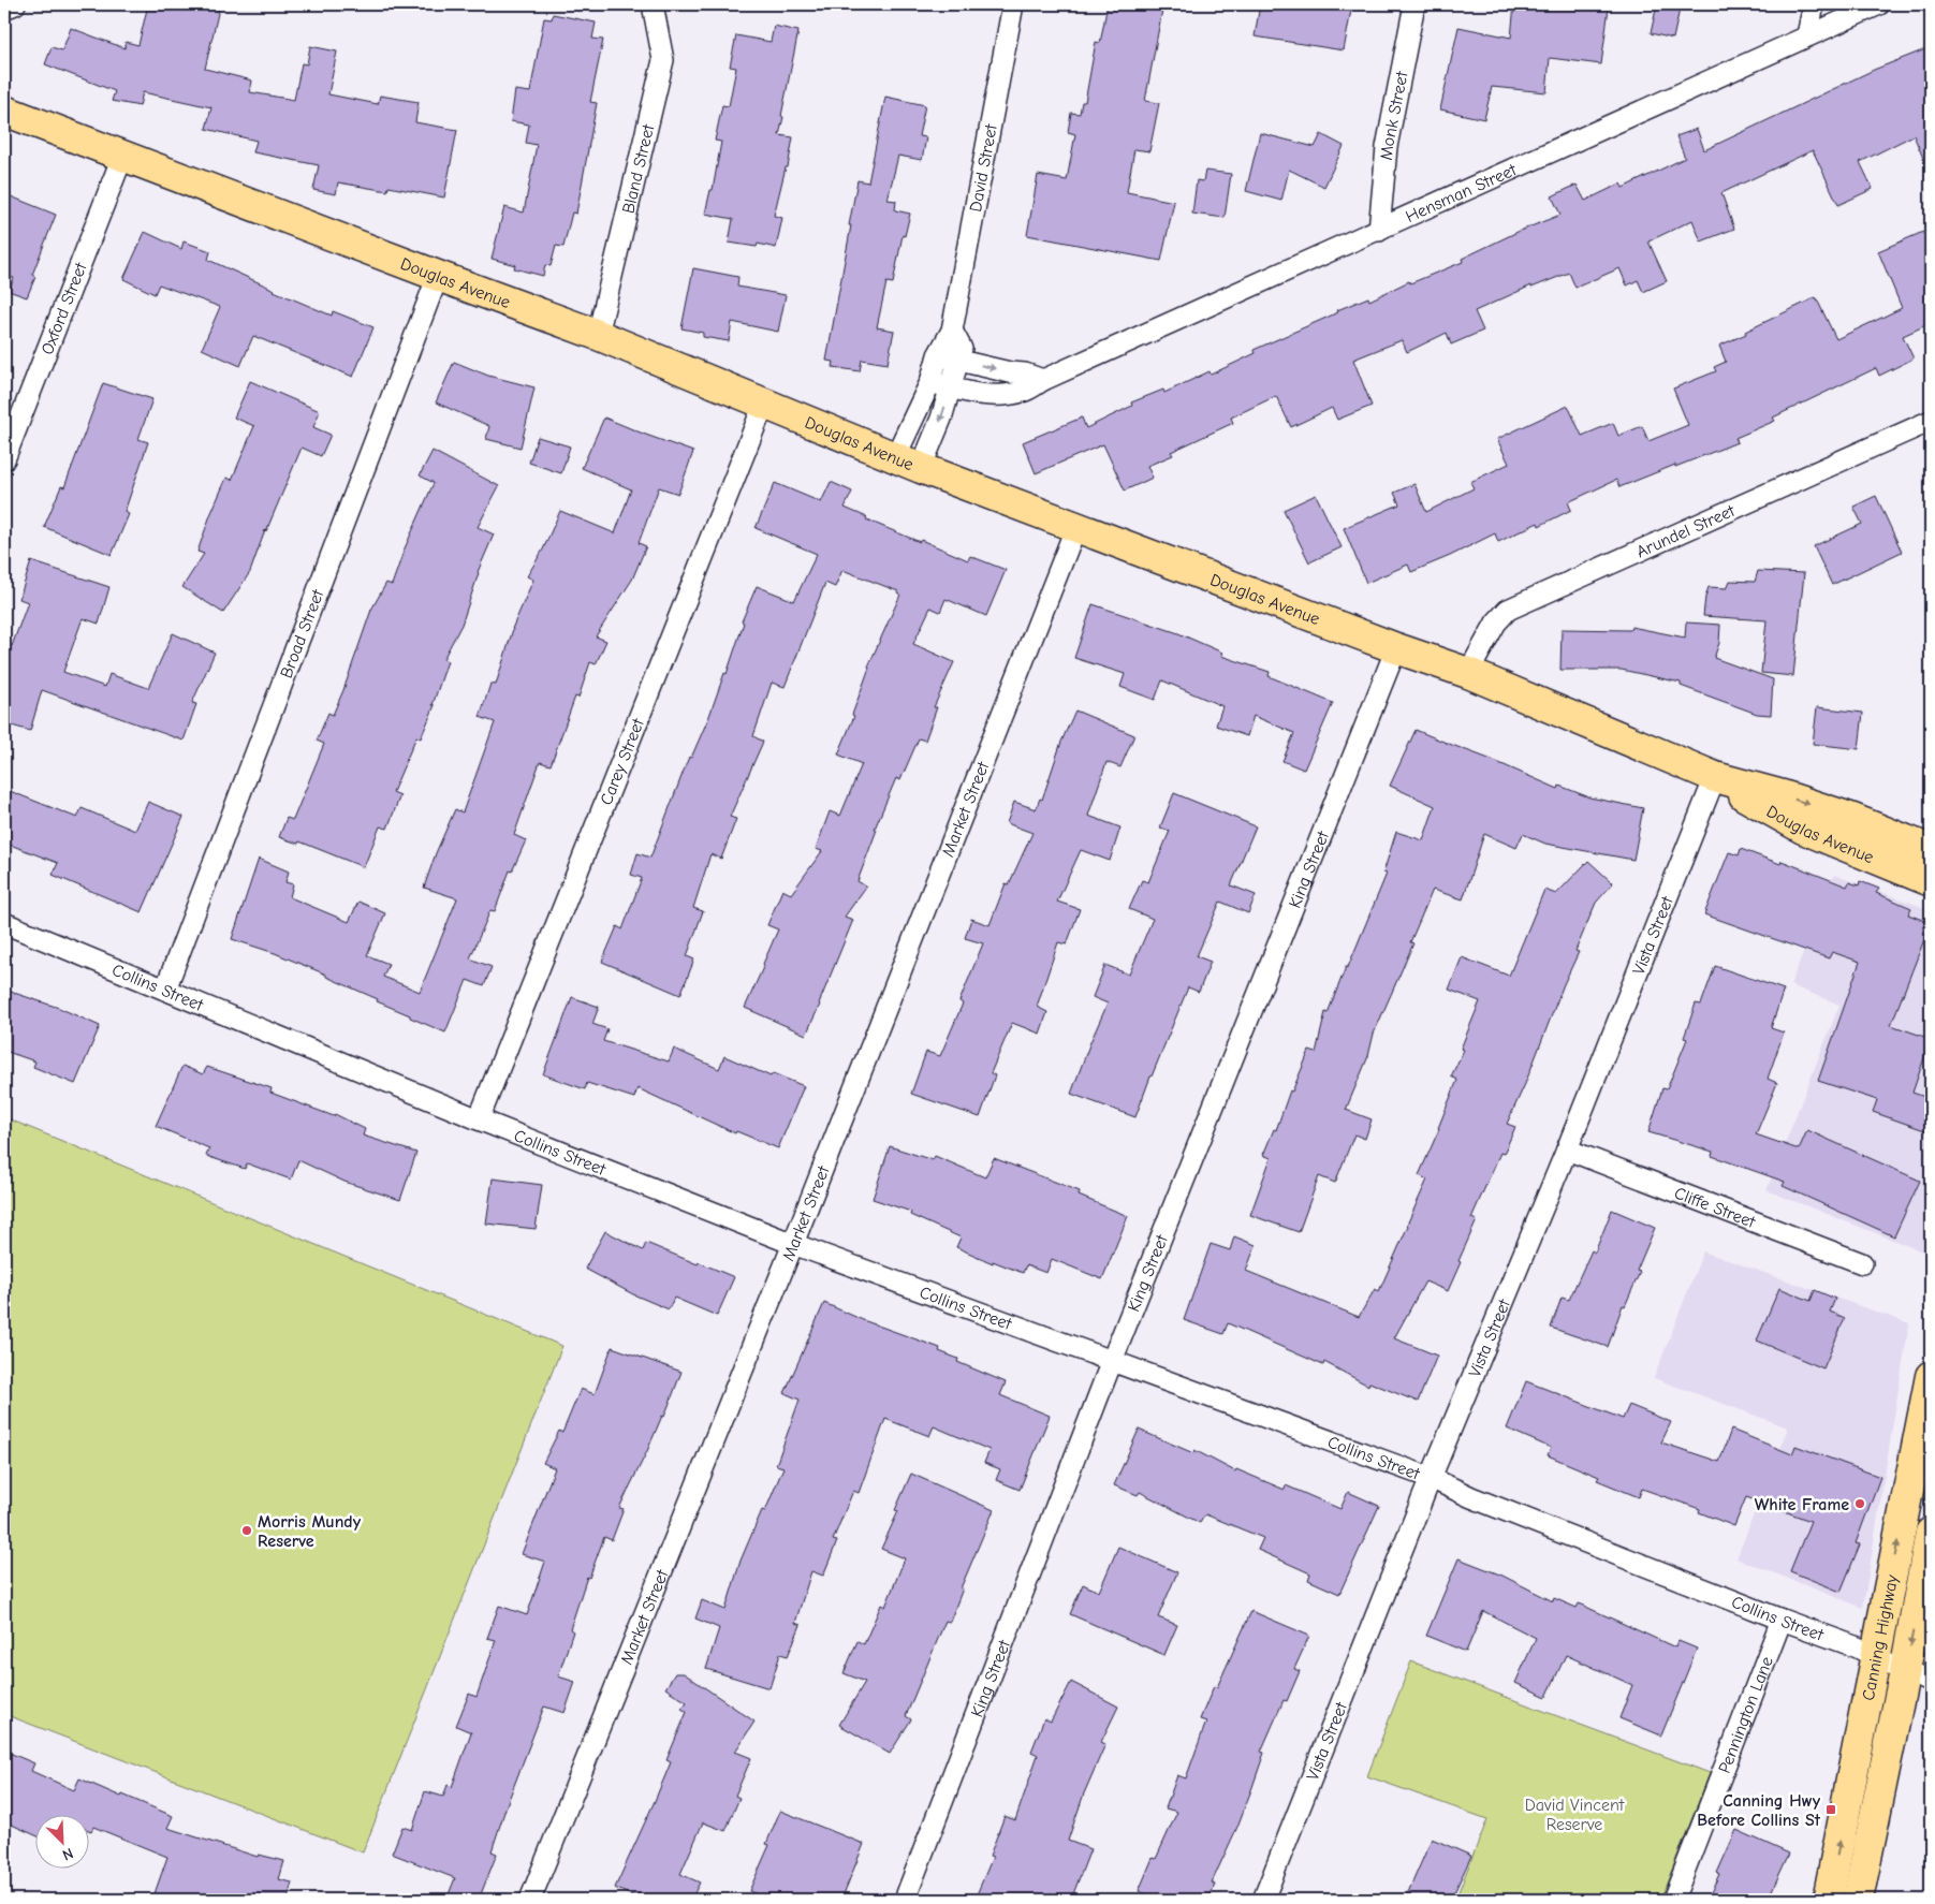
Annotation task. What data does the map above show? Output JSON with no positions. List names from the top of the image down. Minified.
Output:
{"streets":{"main road":["Douglas Avenue","Canning Highway"],"street":["Monk Street","David Street","Bland Street","Hensman Street","Oxford Street","Arundel Street","Broad Street","Carey Street","Market Street","King Street","Vista Street","Collins Street","Cliffe Street","Pennington Lane"]},"crossings":[["Monk Street","Hensman Street"],["David Street","Hensman Street"],["David Street","Douglas Avenue"],["Bland Street","Douglas Avenue"],["Douglas Avenue","Oxford Street"],["Douglas Avenue","Arundel Street"],["Douglas Avenue","Broad Street"],["Douglas Avenue","Carey Street"],["Douglas Avenue","Market Street"],["Douglas Avenue","King Street"],["Douglas Avenue","Vista Street"],["Broad Street","Collins Street"],["Carey Street","Collins Street"],["Market Street","Collins Street"],["King Street","Collins Street"],["Vista Street","Collins Street"],["Vista Street","Cliffe Street"],["Collins Street","Canning Highway"],["Collins Street","Pennington Lane"]],"parks":["David Vincent Reserve"],"places":{"other":["White Frame","Morris Mundy Reserve"],"transit":["Canning Hwy Before Collins St"]},"north":"bottom right"}
